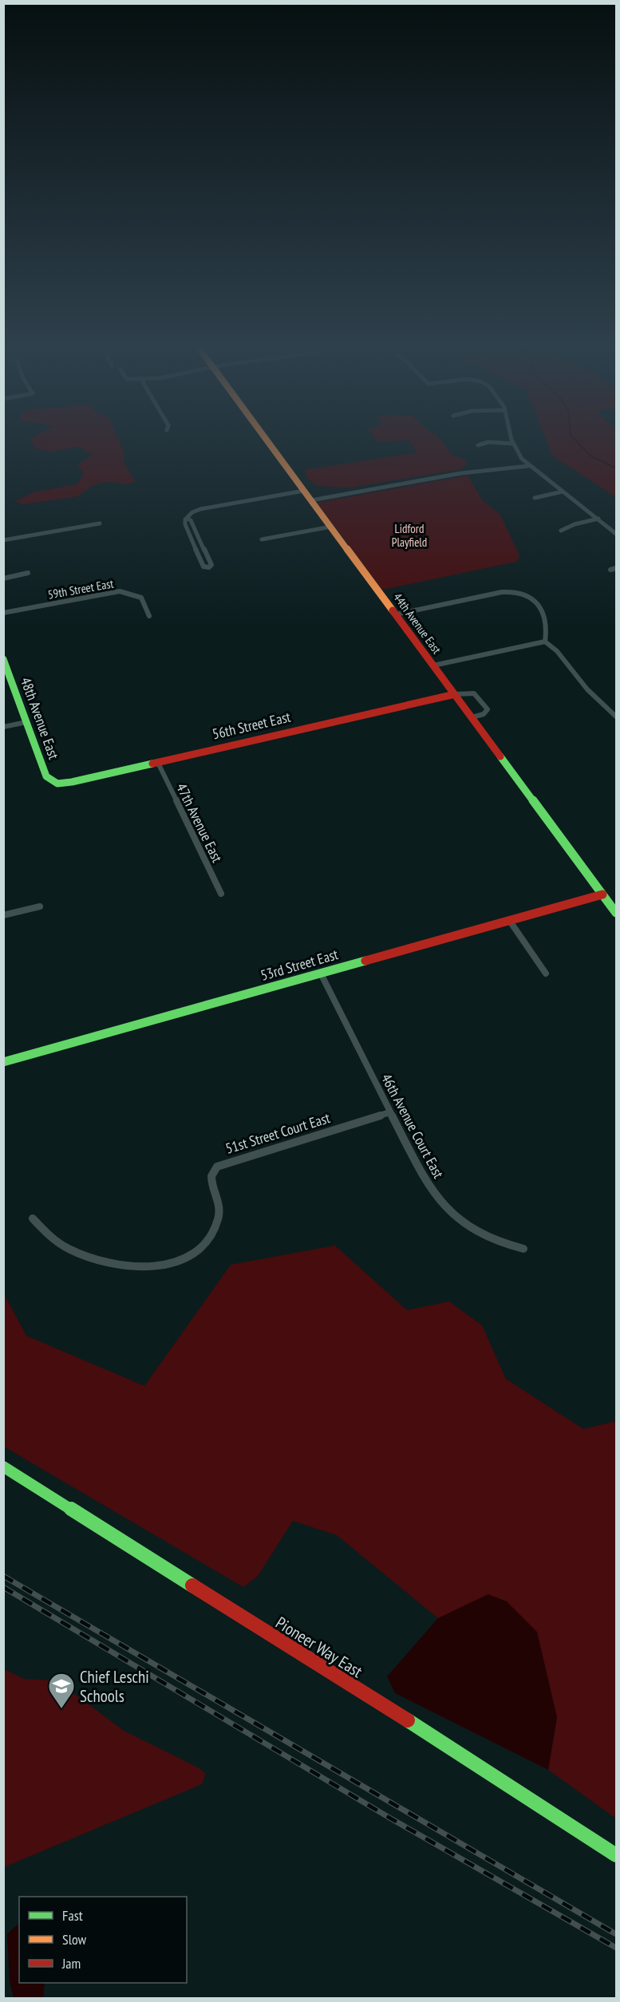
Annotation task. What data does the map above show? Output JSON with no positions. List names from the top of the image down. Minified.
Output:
{"streets":{"street":["59th Street East","44th Avenue East","48th Avenue East","56th Street East","47th Avenue East","53rd Street East","46th Avenue Court East","51st Street Court East","Pioneer Way East"]},"crossings":[["44th Avenue East","56th Street East"],["44th Avenue East","53rd Street East"],["48th Avenue East","56th Street East"],["56th Street East","47th Avenue East"],["53rd Street East","46th Avenue Court East"],["46th Avenue Court East","51st Street Court East"]],"parks":["Lidford Playfield"],"places":{"school or university":["Chief Leschi Schools"]},"legend":["Fast","Slow","Jam"]}
